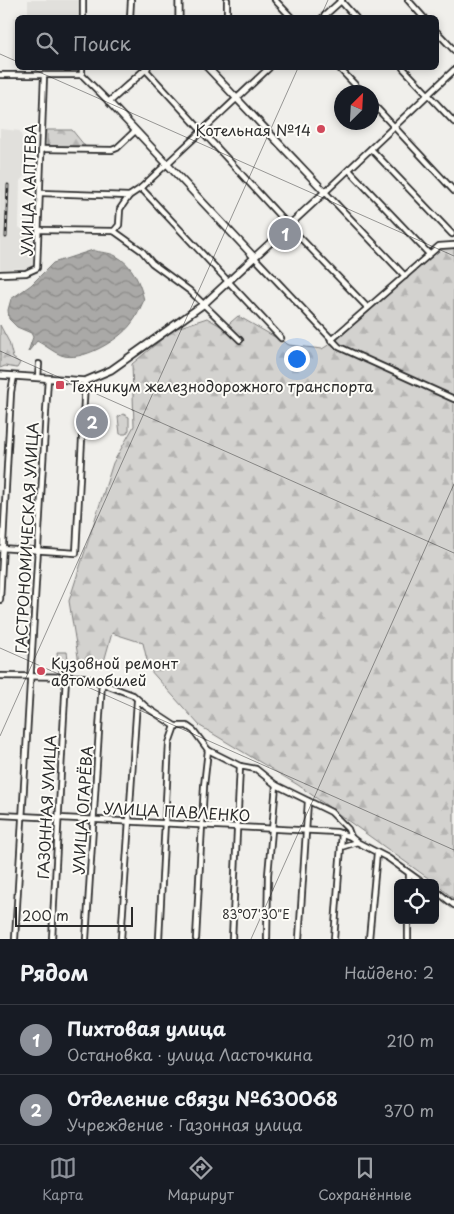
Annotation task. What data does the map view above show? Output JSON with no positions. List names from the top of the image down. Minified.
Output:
{"streets":{"street":["УЛИЦА ЛАПТЕВА","ГАСТРОНОМИЧЕСКАЯ УЛИЦА","ГАЗОННАЯ УЛИЦА","УЛИЦА ОГАРЁВА","УЛИЦА ПАВЛЕНКО"]},"crossings":[["ГАСТРОНОМИЧЕСКАЯ УЛИЦА","УЛИЦА ПАВЛЕНКО"],["ГАЗОННАЯ УЛИЦА","УЛИЦА ПАВЛЕНКО"],["УЛИЦА ОГАРЁВА","УЛИЦА ПАВЛЕНКО"]],"places":{"other":["Котельная №14","Кузовной ремонт автомобилей"],"transit":["Техникум железнодорожного транспорта"]},"scale_bar":"200 m","north":"top right","page":{"search":"Поиск","pins":["1","2"],"scale":"200 m","heading":["Рядом","Найдено: 2"],"list":[{"mark":"1","name":"Пихтовая улица","note":"Остановка · улица Ласточкина","value":"210 m"},{"mark":"2","name":"Отделение связи №630068","note":"Учреждение · Газонная улица","value":"370 m"}],"nav":["Карта","Маршрут","Сохранённые"]},"coordinates":["83°07'30\"E"]}
